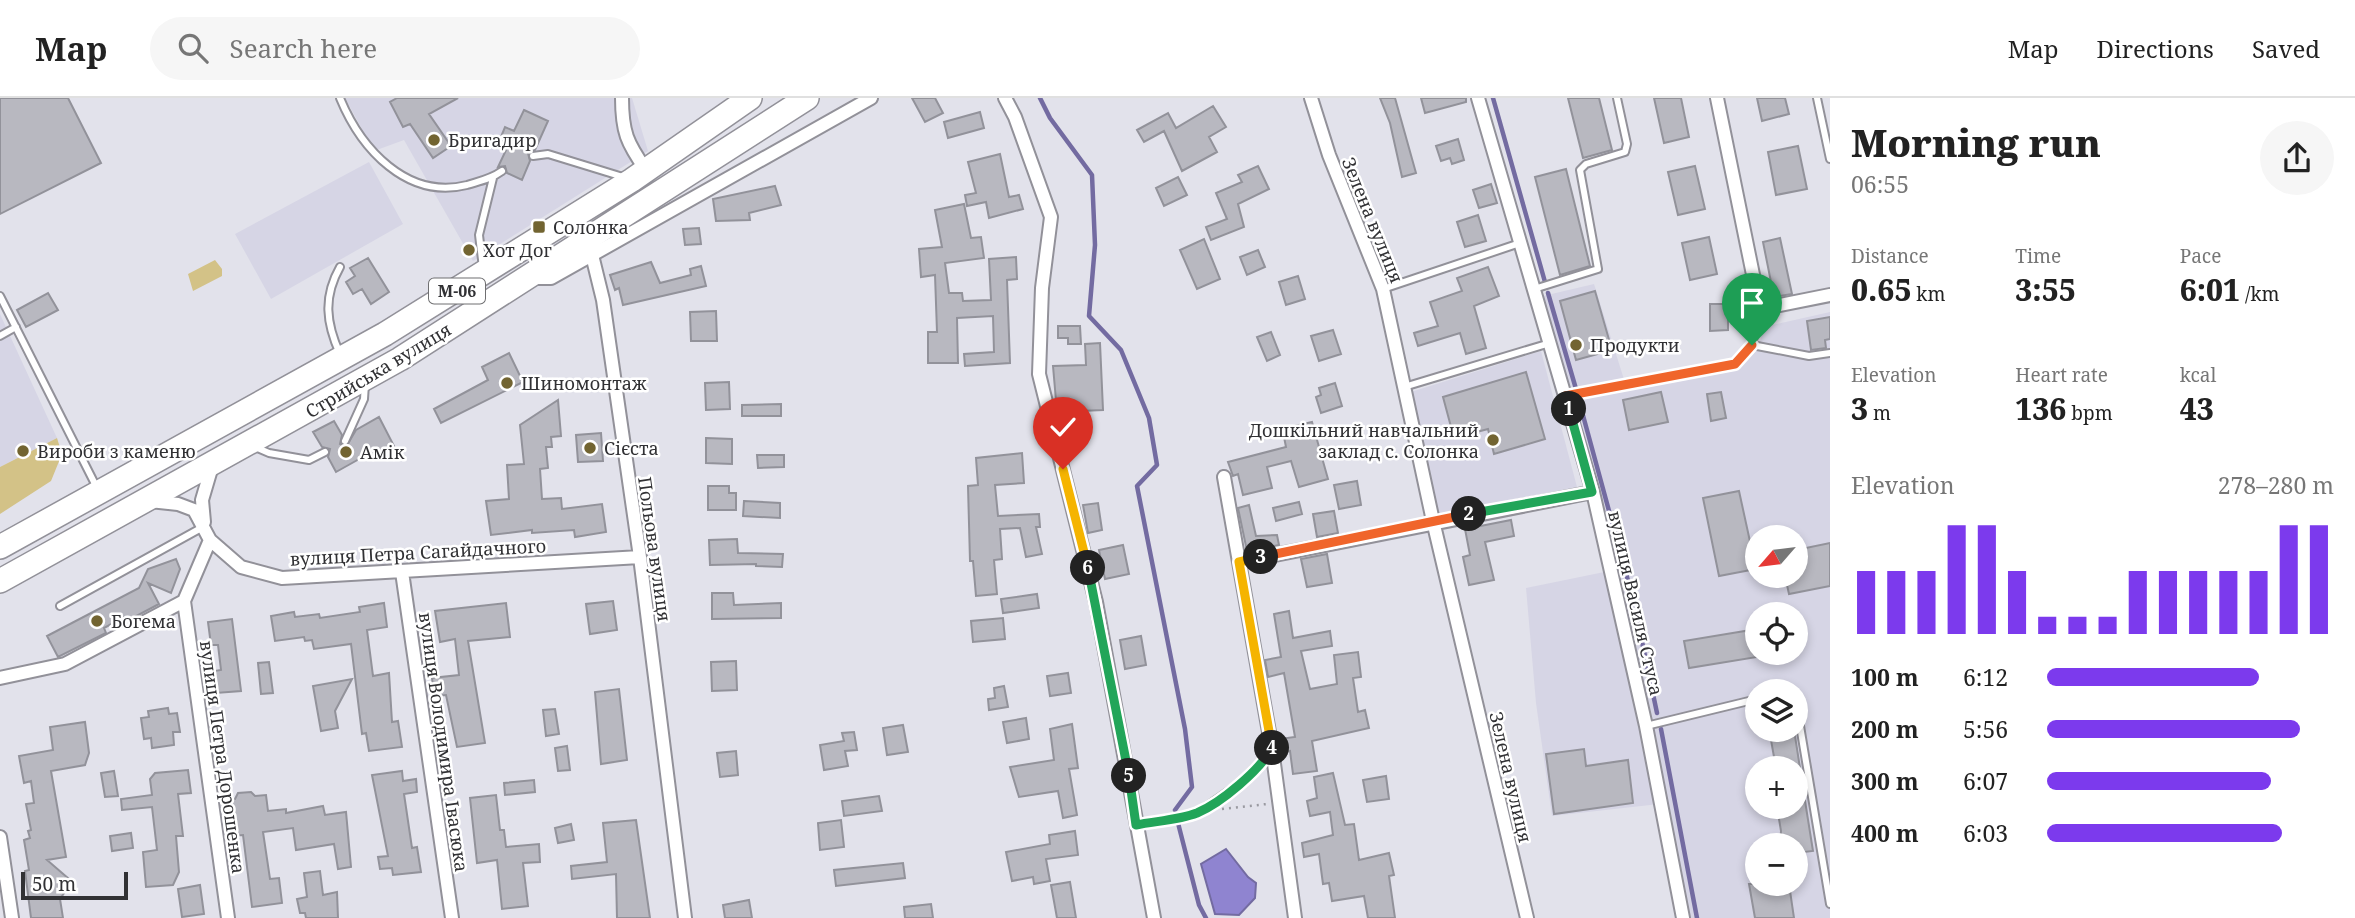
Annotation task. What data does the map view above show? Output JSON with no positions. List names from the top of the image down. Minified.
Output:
{"streets":{"highway":["М-06","Стрийська вулиця"],"street":["Зелена вулиця","Польова вулиця","вулиця Петра Сагайдачного","вулиця Василя Стуса","вулиця Володимира Івасюка","вулиця Петра Дорошенка"]},"crossings":[["Стрийська вулиця","вулиця Петра Сагайдачного"],["Польова вулиця","вулиця Петра Сагайдачного"],["вулиця Петра Сагайдачного","вулиця Володимира Івасюка"]],"places":{"other":["Бригадир","Хот Дог","Продукти","Шиномонтаж","Дошкільний навчальний заклад с. Солонка","Сієста","Вироби з каменю","Амік","Богема"],"transit":["Солонка"]},"scale_bar":"50 m","north":"bottom left","page":{"header":"Map","search":"Search here","nav":["Map","Directions","Saved"],"heading":["Morning run","06:55"],"stats":[["Distance","0.65 km"],["Time","3:55"],["Pace","6:01 /km"],["Elevation","3 m"],["Heart rate","136 bpm"],["kcal","43"]],"pins":["1","2","3","6","4","5"],"chart":["Elevation","278–280 m"],"map_buttons":["+","−"],"list":[{"name":"100 m","note":"6:12"},{"name":"200 m","note":"5:56"},{"name":"300 m","note":"6:07"},{"name":"400 m","note":"6:03"}],"scale":"50 m"}}
